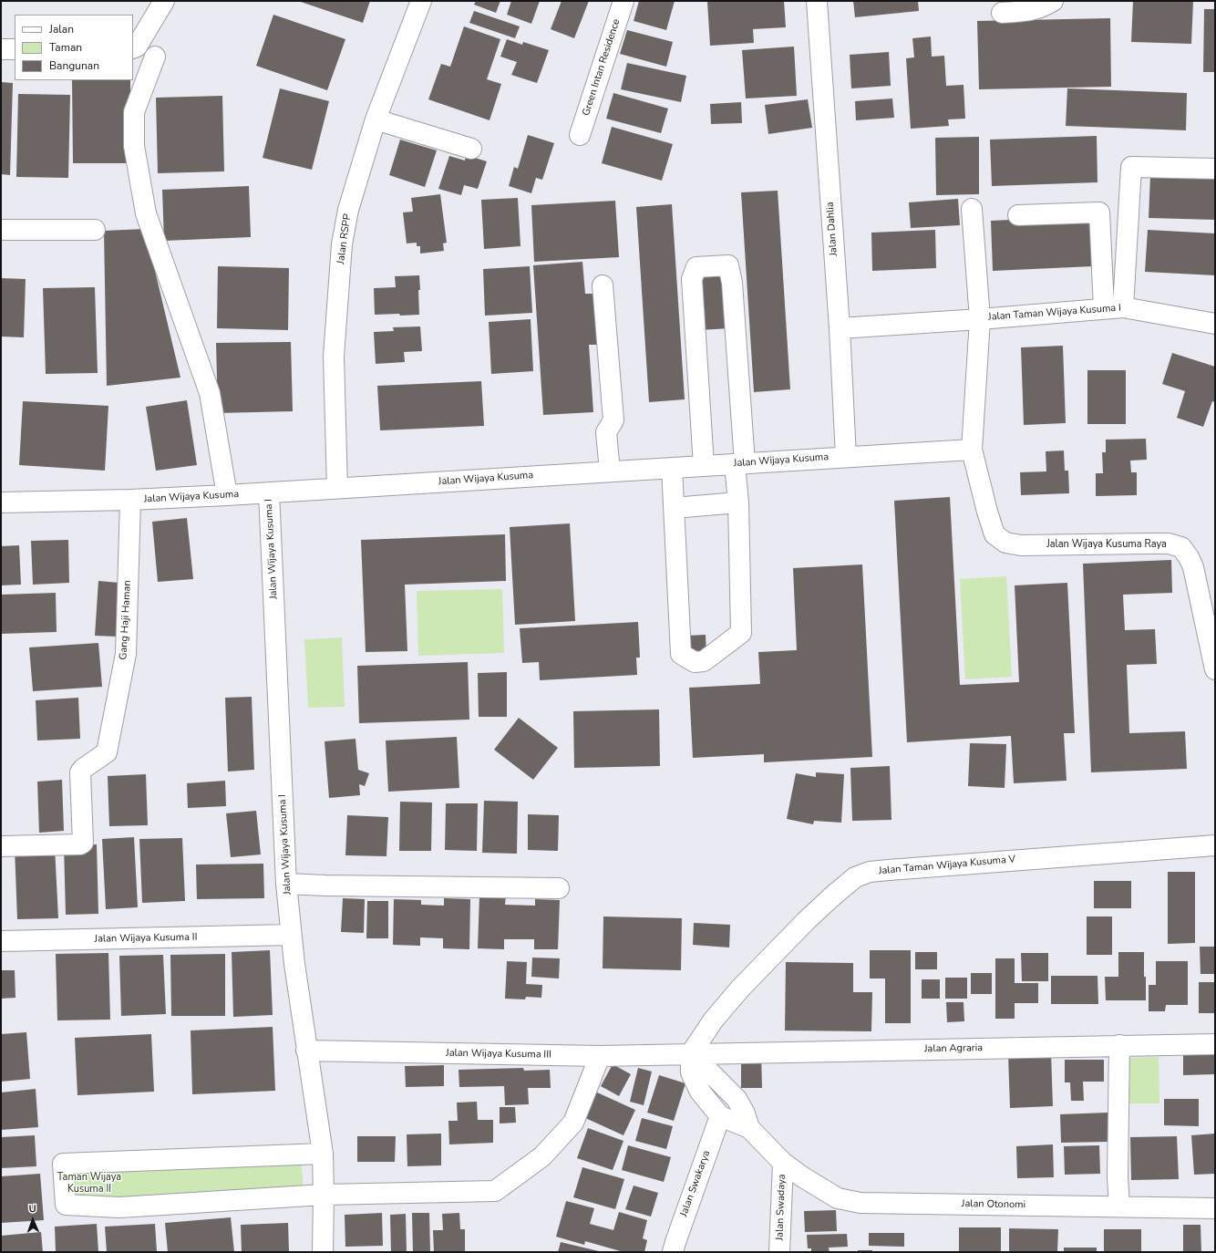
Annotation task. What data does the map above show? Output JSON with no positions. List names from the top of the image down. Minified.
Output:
{"streets":{"street":["Green Intan Residence","Jalan Dahlia","Jalan RSPP","Jalan Taman Wijaya Kusuma I","Jalan Wijaya Kusuma","Jalan Wijaya Kusuma Raya","Jalan Wijaya Kusuma I","Gang Haji Haman","Jalan Taman Wijaya Kusuma V","Jalan Wijaya Kusuma II","Jalan Agraria","Jalan Wijaya Kusuma III","Jalan Swakarya","Jalan Otonomi","Jalan Swadaya"]},"crossings":[["Jalan Dahlia","Jalan Taman Wijaya Kusuma I"],["Jalan Dahlia","Jalan Wijaya Kusuma"],["Jalan RSPP","Jalan Wijaya Kusuma"],["Jalan Taman Wijaya Kusuma I","Jalan Wijaya Kusuma"],["Jalan Taman Wijaya Kusuma I","Jalan Wijaya Kusuma Raya"],["Jalan Wijaya Kusuma","Jalan Wijaya Kusuma Raya"],["Jalan Wijaya Kusuma","Jalan Wijaya Kusuma I"],["Jalan Wijaya Kusuma","Gang Haji Haman"],["Jalan Wijaya Kusuma I","Jalan Wijaya Kusuma II"],["Jalan Wijaya Kusuma I","Jalan Wijaya Kusuma III"],["Jalan Taman Wijaya Kusuma V","Jalan Agraria"],["Jalan Taman Wijaya Kusuma V","Jalan Wijaya Kusuma III"],["Jalan Agraria","Jalan Wijaya Kusuma III"],["Jalan Otonomi","Jalan Swadaya"]],"parks":["Taman Wijaya Kusuma II"],"legend":["Jalan","Taman","Bangunan"],"north":"top"}
